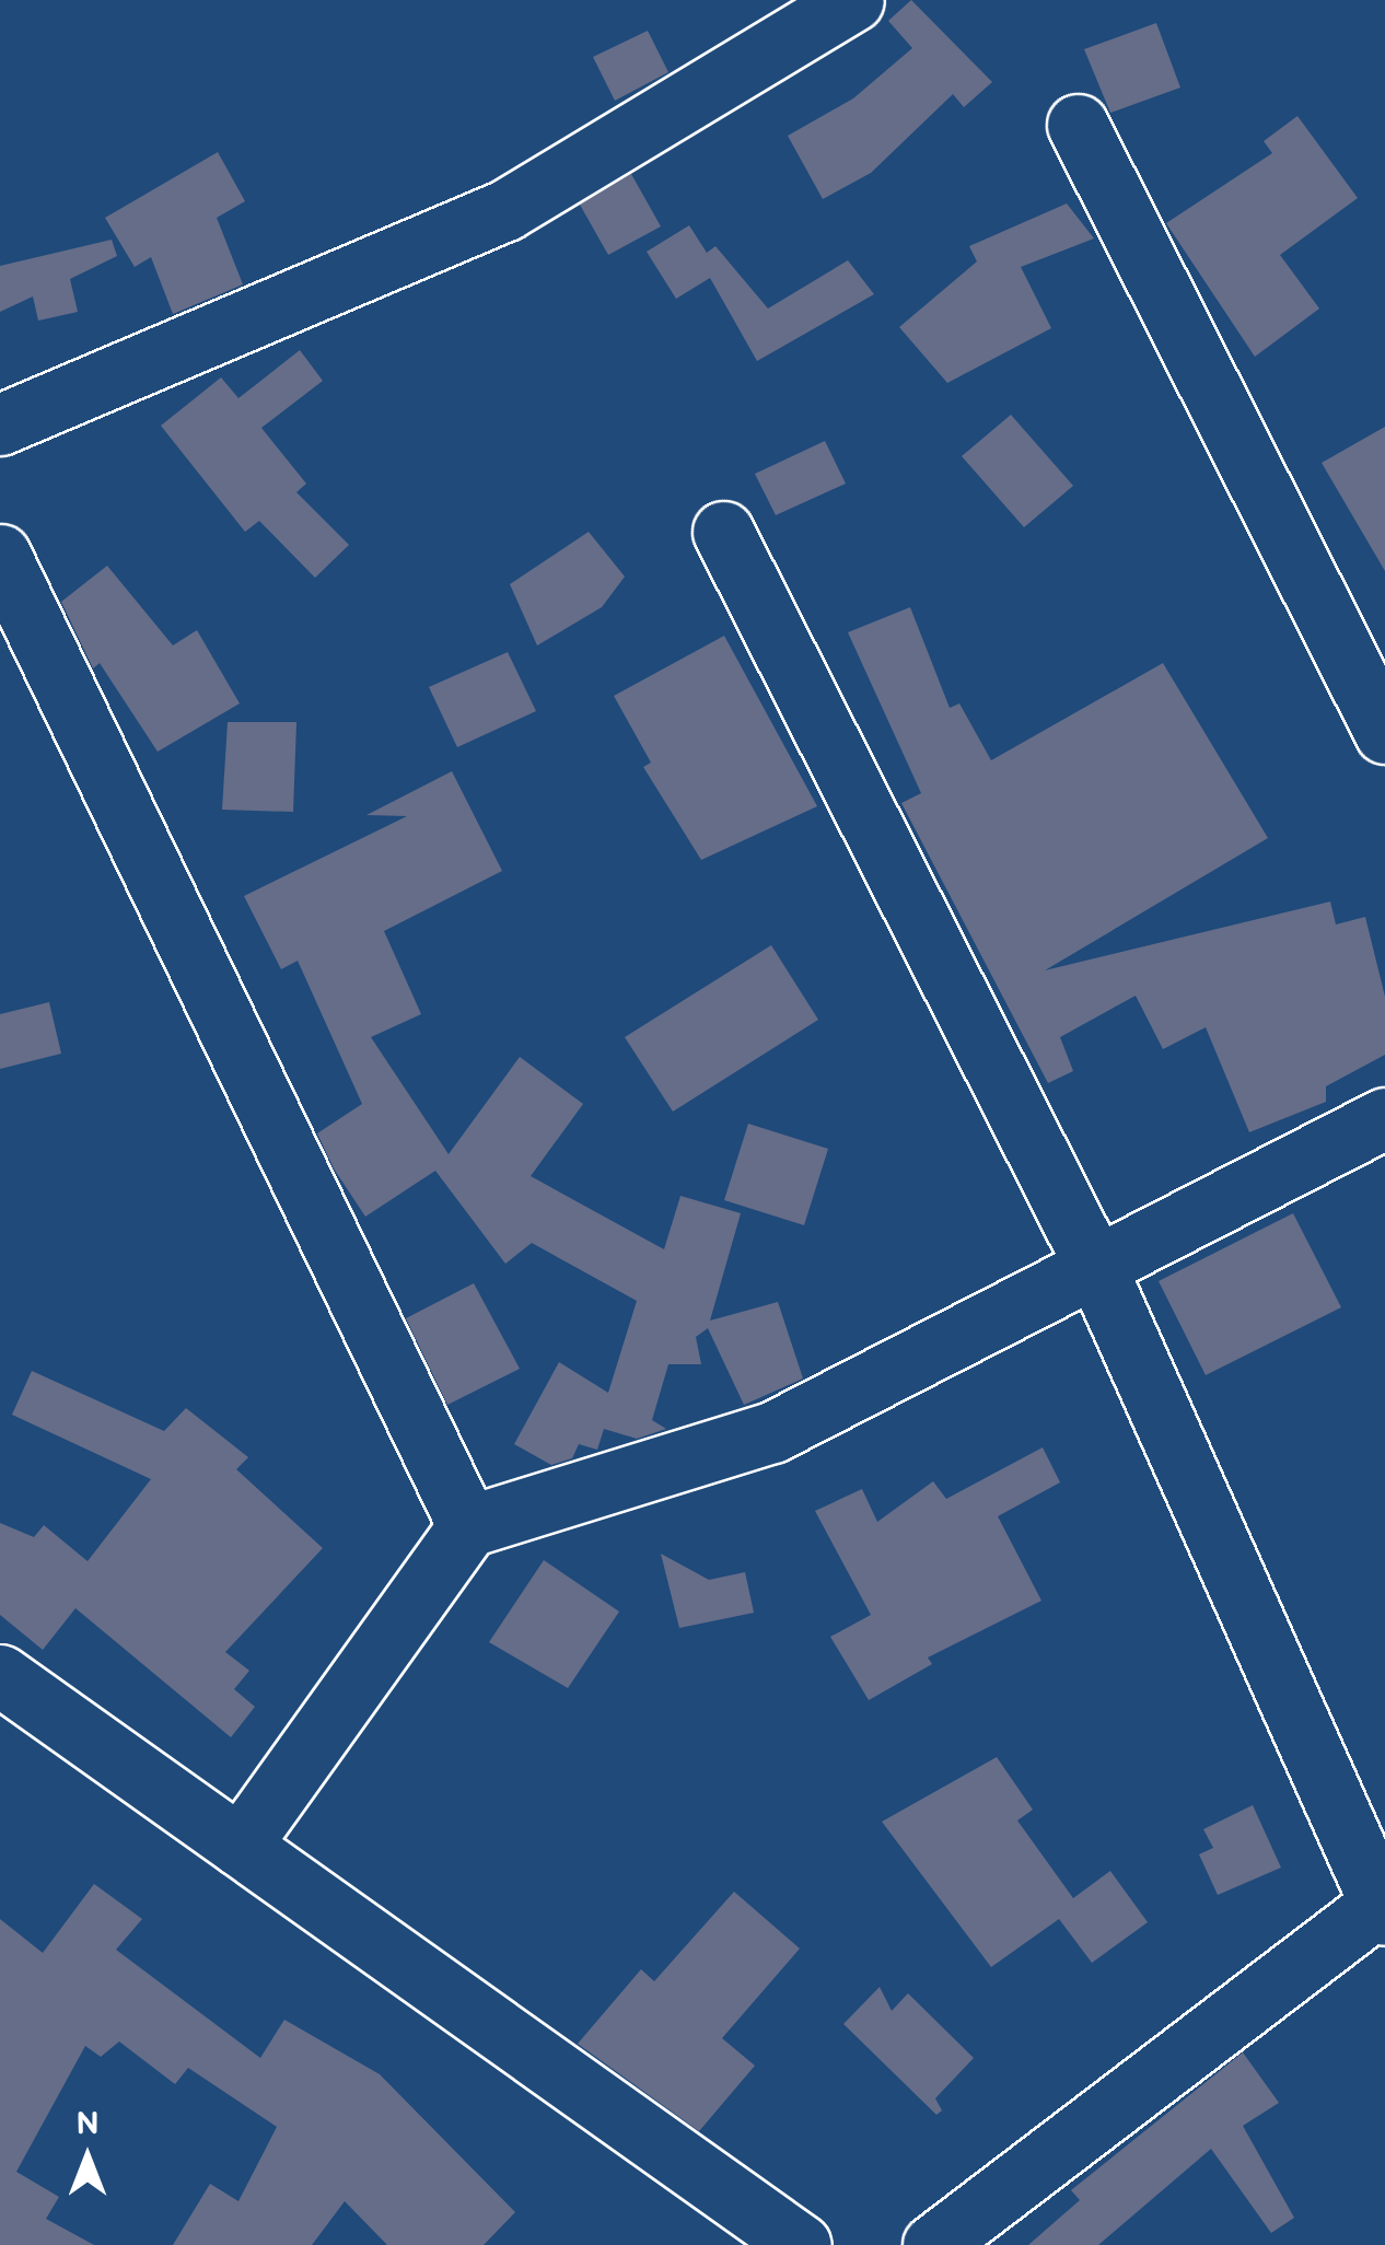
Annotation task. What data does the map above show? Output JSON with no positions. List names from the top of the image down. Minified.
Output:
{"north":"top"}
